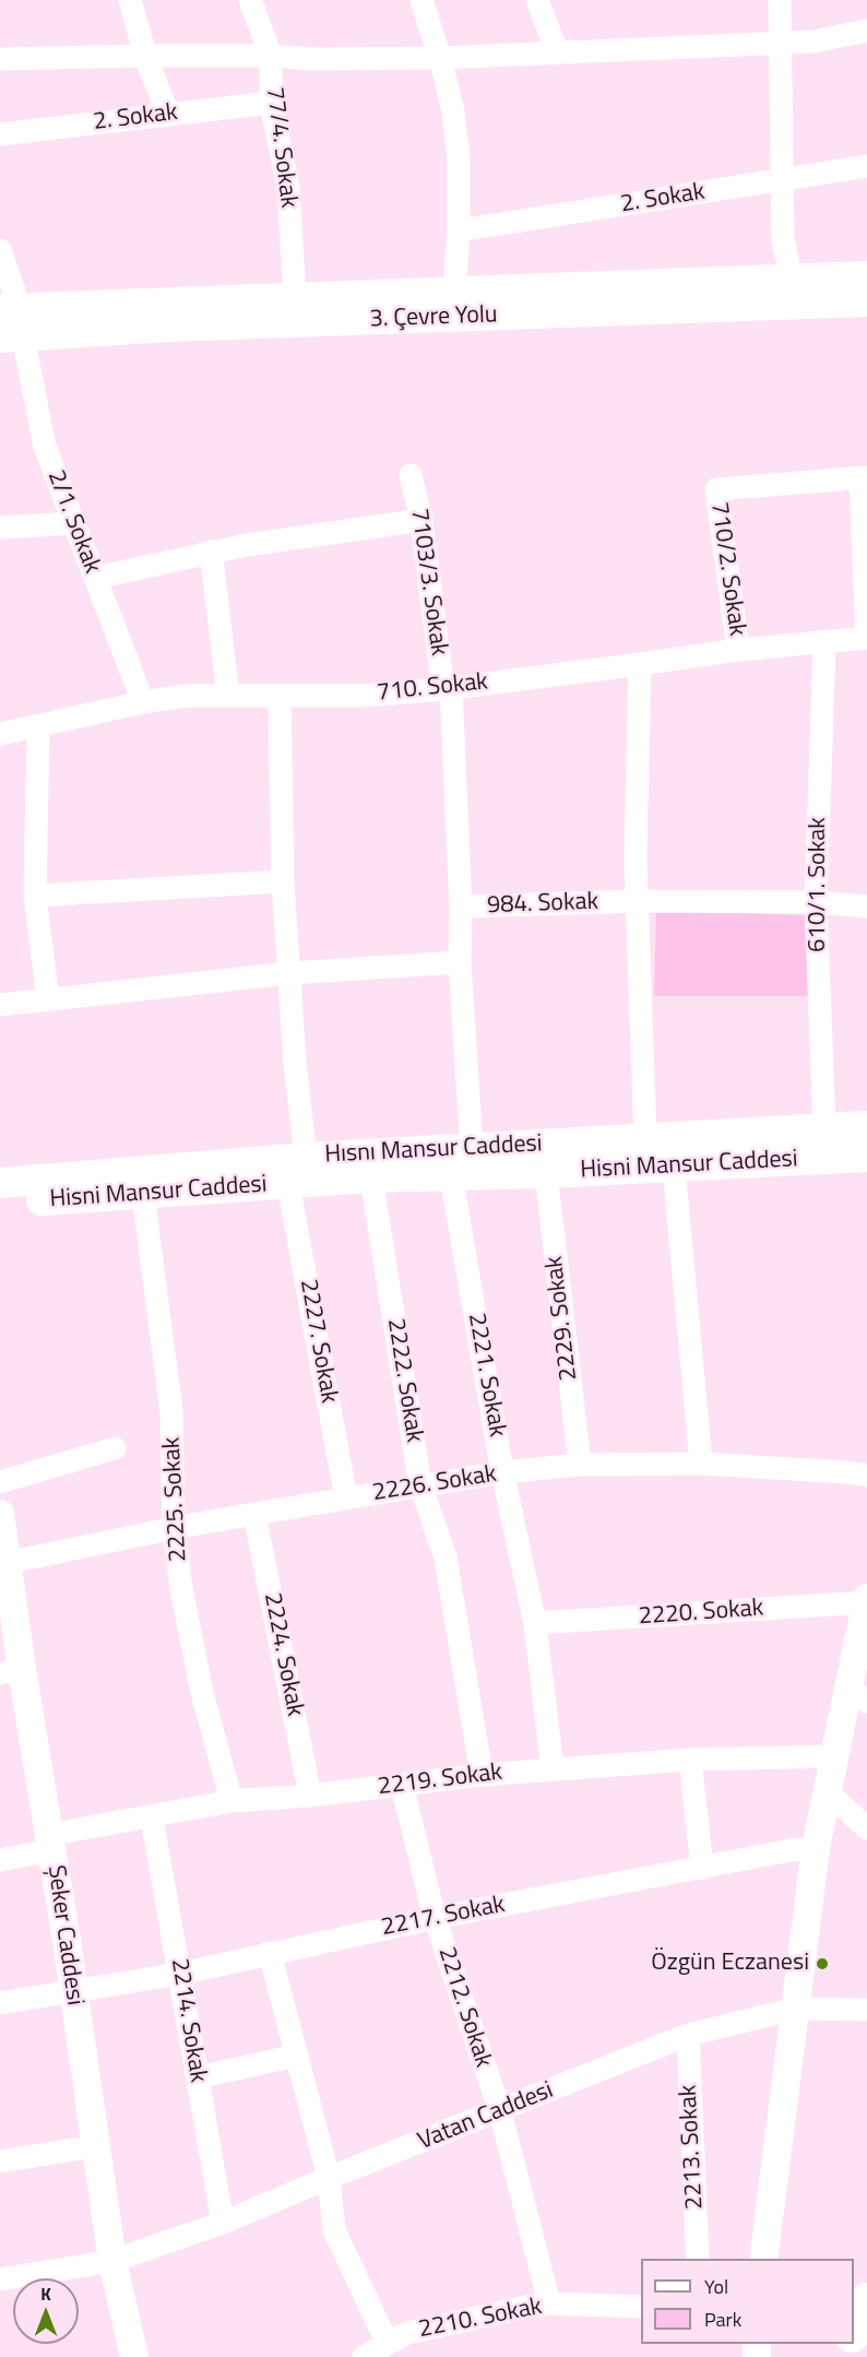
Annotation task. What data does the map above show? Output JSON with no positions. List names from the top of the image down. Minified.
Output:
{"streets":{"main road":["3. Çevre Yolu","Hısnı Mansur Caddesi","Hisni Mansur Caddesi"],"street":["2. Sokak","77/4. Sokak","2/1. Sokak","710/2. Sokak","7103/3. Sokak","710. Sokak","610/1. Sokak","984. Sokak","2229. Sokak","2227. Sokak","2221. Sokak","2222. Sokak","2226. Sokak","2225. Sokak","2220. Sokak","2224. Sokak","2219. Sokak","2217. Sokak","Şeker Caddesi","2212. Sokak","2214. Sokak","Vatan Caddesi","2213. Sokak","2210. Sokak"]},"crossings":[["2. Sokak","77/4. Sokak"],["77/4. Sokak","3. Çevre Yolu"],["3. Çevre Yolu","2/1. Sokak"],["2/1. Sokak","710. Sokak"],["710/2. Sokak","710. Sokak"],["7103/3. Sokak","710. Sokak"],["7103/3. Sokak","984. Sokak"],["710. Sokak","610/1. Sokak"],["610/1. Sokak","984. Sokak"],["610/1. Sokak","Hısnı Mansur Caddesi"],["984. Sokak","Hısnı Mansur Caddesi"],["Hisni Mansur Caddesi","2229. Sokak"],["Hisni Mansur Caddesi","2227. Sokak"],["Hisni Mansur Caddesi","2221. Sokak"],["Hisni Mansur Caddesi","2222. Sokak"],["Hisni Mansur Caddesi","2225. Sokak"],["2229. Sokak","2226. Sokak"],["2227. Sokak","2226. Sokak"],["2221. Sokak","2226. Sokak"],["2221. Sokak","2220. Sokak"],["2221. Sokak","2219. Sokak"],["2222. Sokak","2226. Sokak"],["2222. Sokak","2219. Sokak"],["2226. Sokak","2225. Sokak"],["2226. Sokak","2224. Sokak"],["2226. Sokak","Şeker Caddesi"],["2225. Sokak","2219. Sokak"],["2224. Sokak","2219. Sokak"],["2219. Sokak","Şeker Caddesi"],["2219. Sokak","2212. Sokak"],["2219. Sokak","2214. Sokak"],["2217. Sokak","Şeker Caddesi"],["2217. Sokak","2212. Sokak"],["2217. Sokak","2214. Sokak"],["Şeker Caddesi","Vatan Caddesi"],["2212. Sokak","Vatan Caddesi"],["2212. Sokak","2210. Sokak"],["2214. Sokak","Vatan Caddesi"],["Vatan Caddesi","2213. Sokak"]],"places":["Özgün Eczanesi"],"legend":["Yol","Park"],"north":"top"}
